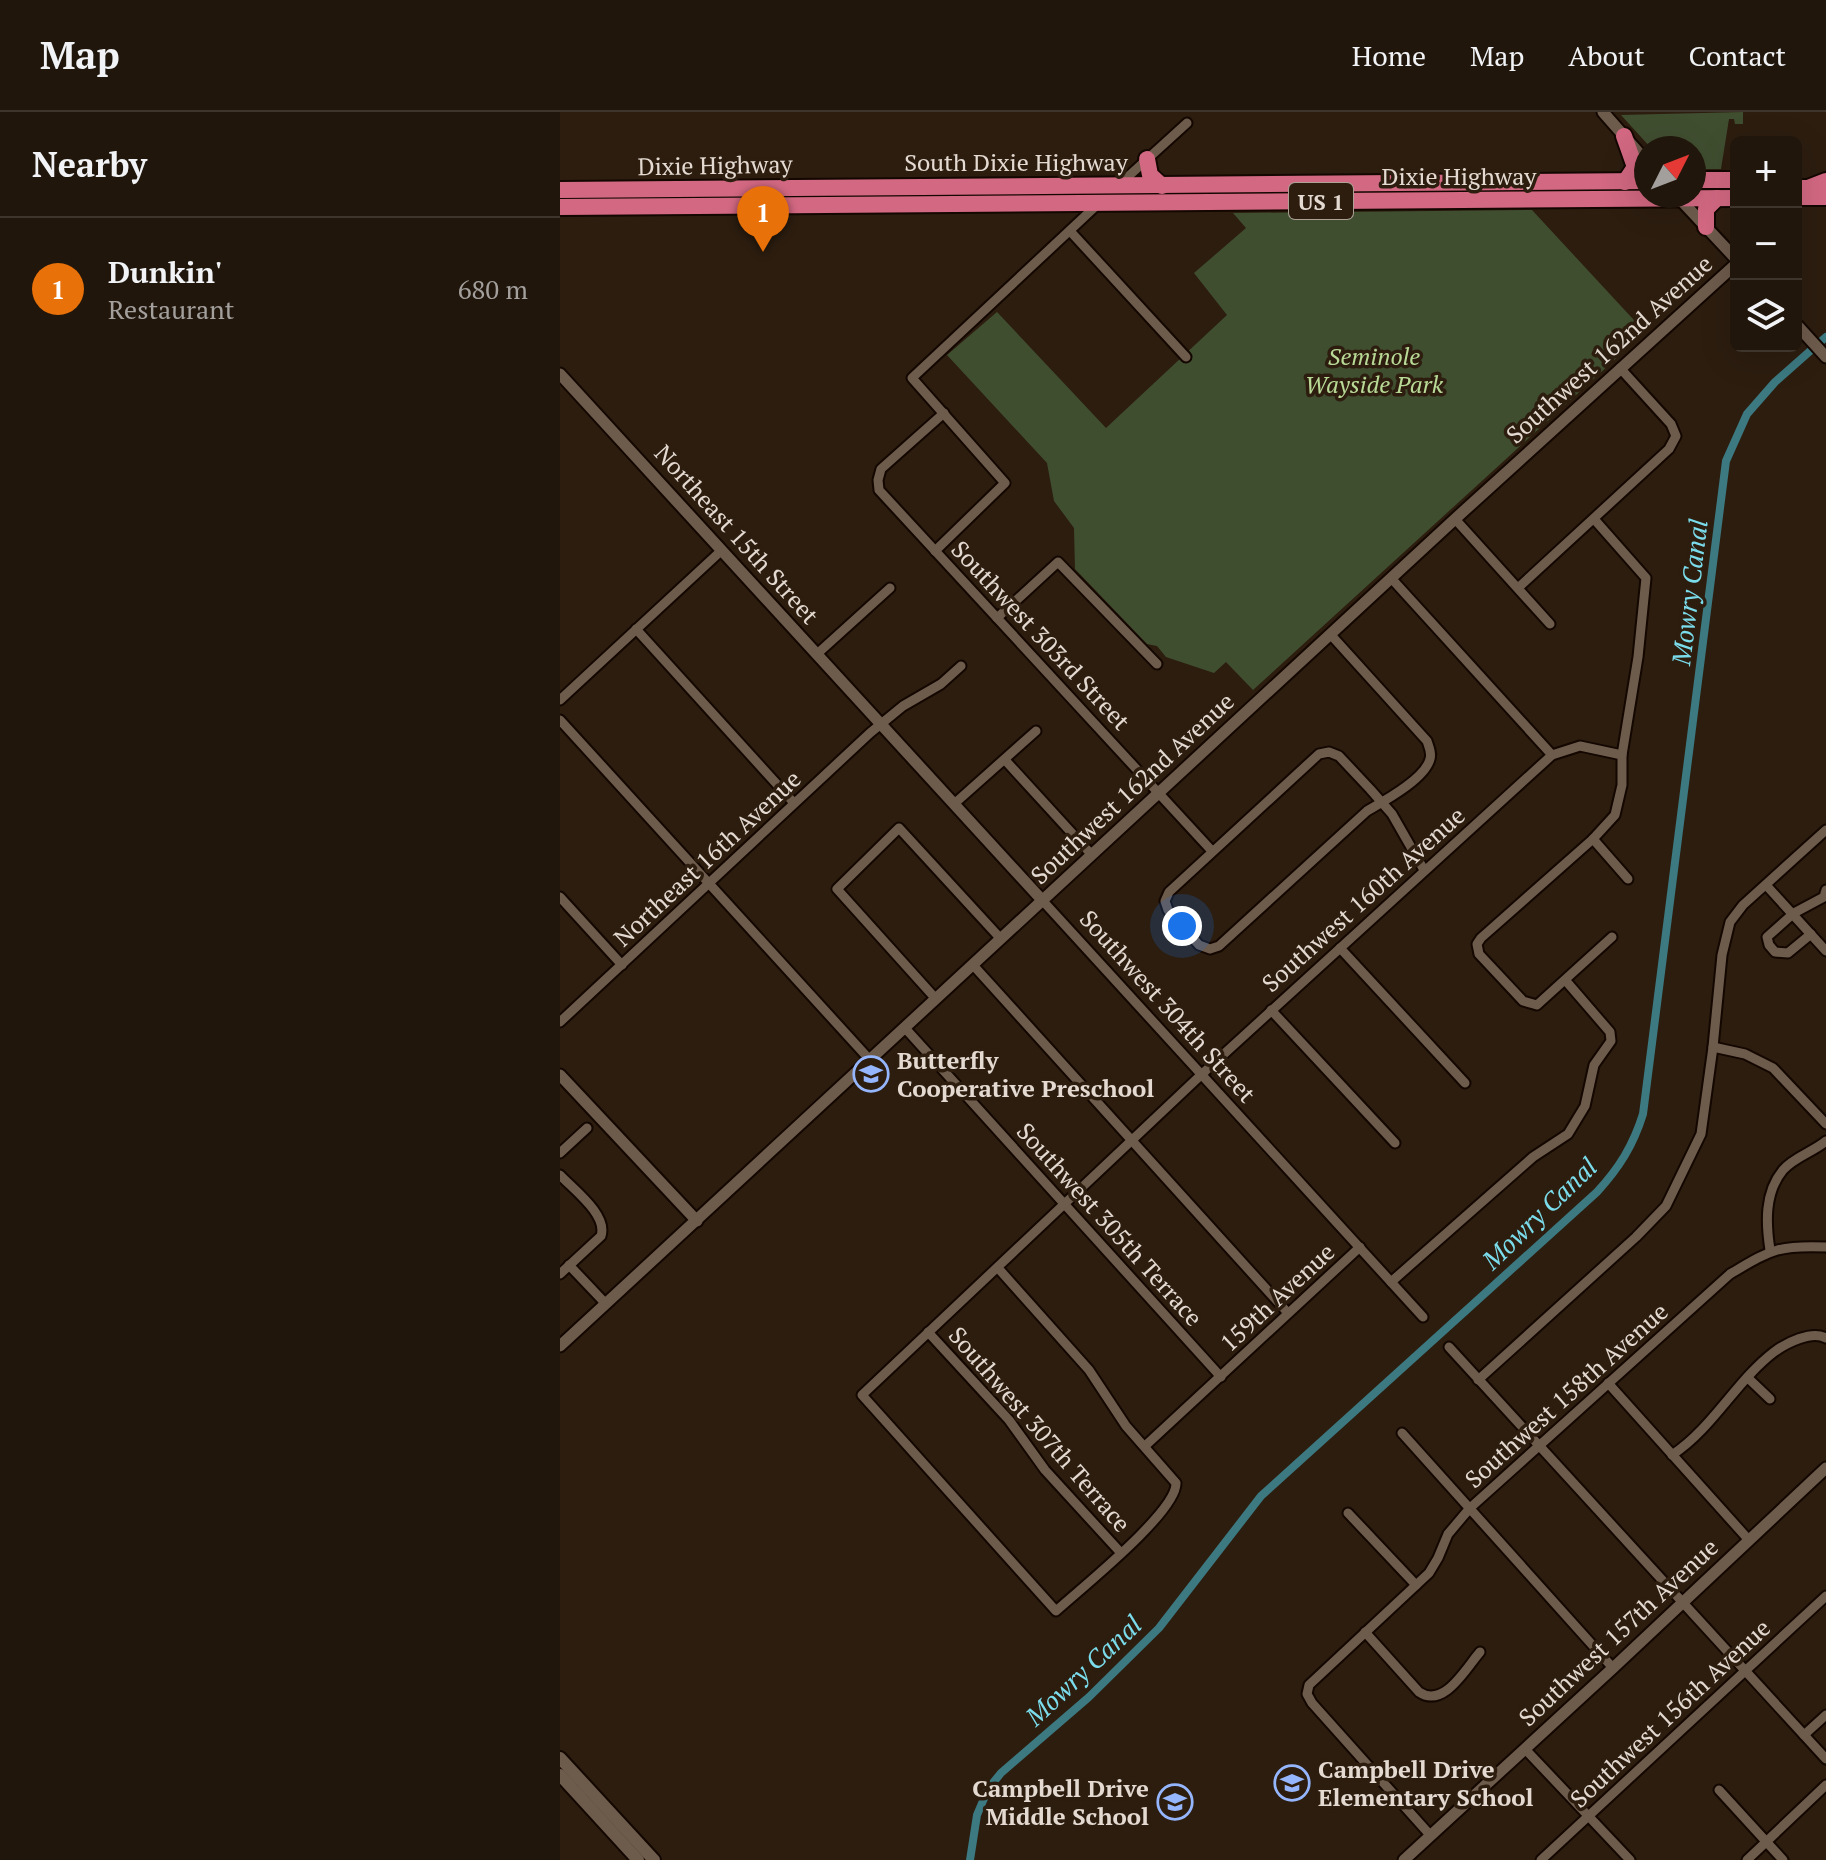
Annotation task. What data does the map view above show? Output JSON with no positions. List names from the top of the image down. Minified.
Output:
{"streets":{"highway":["South Dixie Highway","Dixie Highway","US 1"],"street":["Southwest 162nd Avenue","Northeast 15th Street","Southwest 303rd Street","Northeast 16th Avenue","Southwest 160th Avenue","Southwest 304th Street","Southwest 305th Terrace","159th Avenue","Southwest 158th Avenue","Southwest 307th Terrace","Southwest 157th Avenue","Southwest 156th Avenue"]},"crossings":[["South Dixie Highway","Dixie Highway"],["Southwest 162nd Avenue","Southwest 303rd Street"],["Southwest 162nd Avenue","Southwest 304th Street"],["Southwest 162nd Avenue","Southwest 305th Terrace"],["Northeast 15th Street","Northeast 16th Avenue"],["Northeast 15th Street","Southwest 304th Street"],["Northeast 16th Avenue","Southwest 304th Street"],["Southwest 160th Avenue","Southwest 304th Street"],["Southwest 160th Avenue","Southwest 305th Terrace"],["Southwest 304th Street","159th Avenue"],["Southwest 305th Terrace","159th Avenue"],["Southwest 158th Avenue","Southwest 157th Avenue"]],"water":["Mowry Canal"],"parks":["Seminole Wayside Park"],"places":{"school or university":["Butterfly Cooperative Preschool","Campbell Drive Elementary School","Campbell Drive Middle School"]},"north":"top right","page":{"header":"Map","nav":["Home","Map","About","Contact"],"heading":"Nearby","map_buttons":["+","−"],"pins":"1","list":[{"mark":"1","name":"Dunkin'","note":"Restaurant","value":"680 m"}]}}
